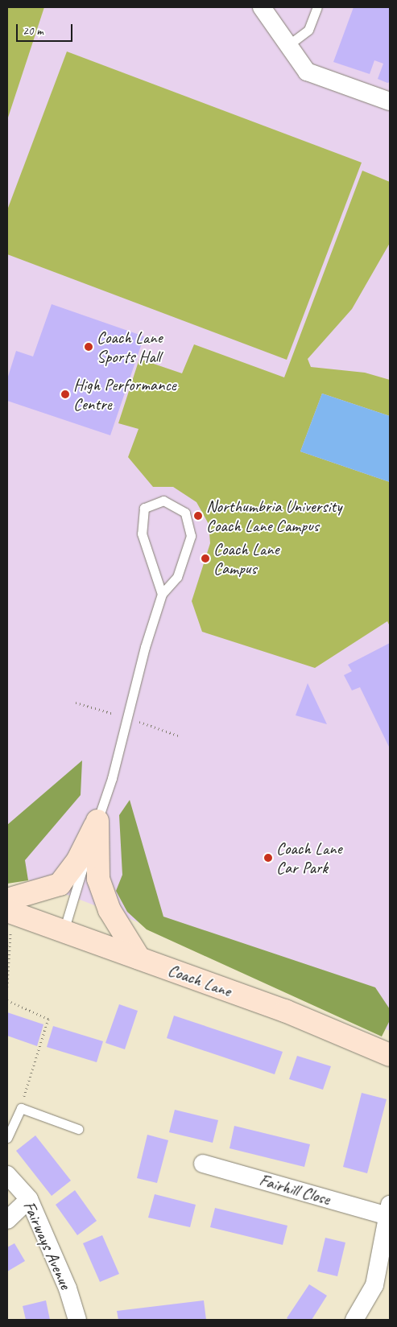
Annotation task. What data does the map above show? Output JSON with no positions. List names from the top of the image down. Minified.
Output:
{"streets":{"street":["Coach Lane","Fairhill Close","Fairways Avenue"]},"places":["Coach Lane Sports Hall","High Performance Centre","Northumbria University Coach Lane Campus","Coach Lane Campus","Coach Lane Car Park"],"scale_bar":"20 m"}
